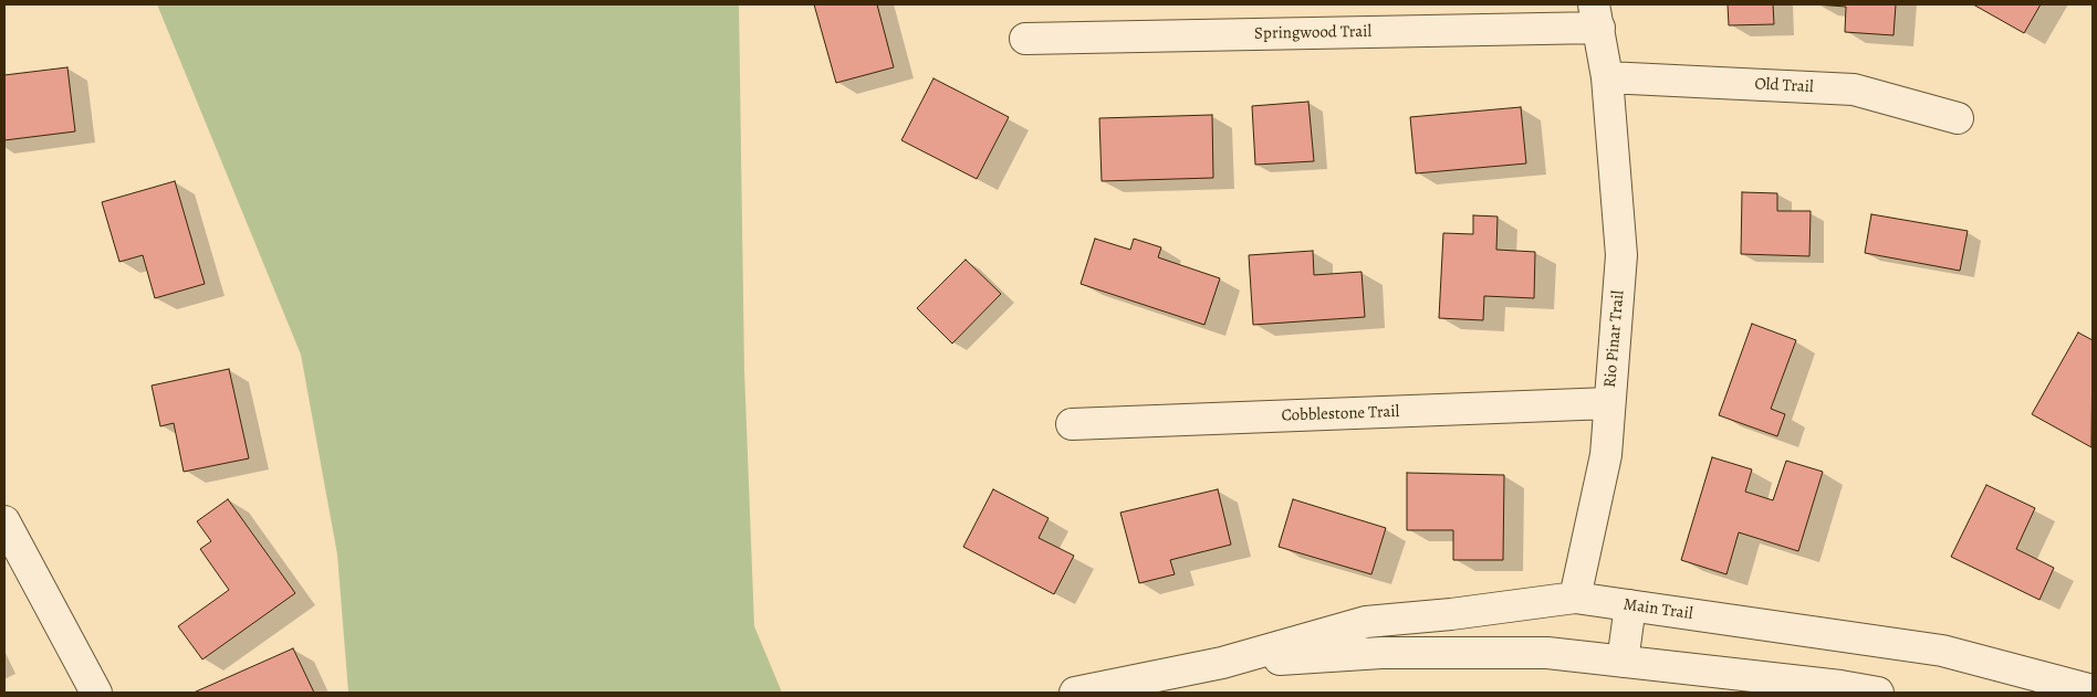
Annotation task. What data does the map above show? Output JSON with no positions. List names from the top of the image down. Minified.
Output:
{"streets":{"street":["Springwood Trail","Old Trail","Rio Pinar Trail","Cobblestone Trail","Main Trail"]},"crossings":[["Springwood Trail","Rio Pinar Trail"],["Old Trail","Rio Pinar Trail"],["Rio Pinar Trail","Cobblestone Trail"],["Rio Pinar Trail","Main Trail"]]}
